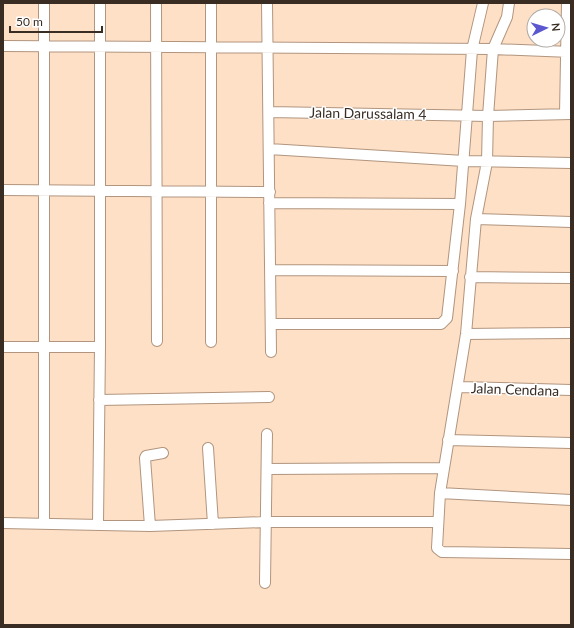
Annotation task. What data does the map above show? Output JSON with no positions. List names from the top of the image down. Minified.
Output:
{"streets":{"street":["Jalan Darussalam 4","Jalan Cendana"]},"scale_bar":"50 m","north":"right"}
